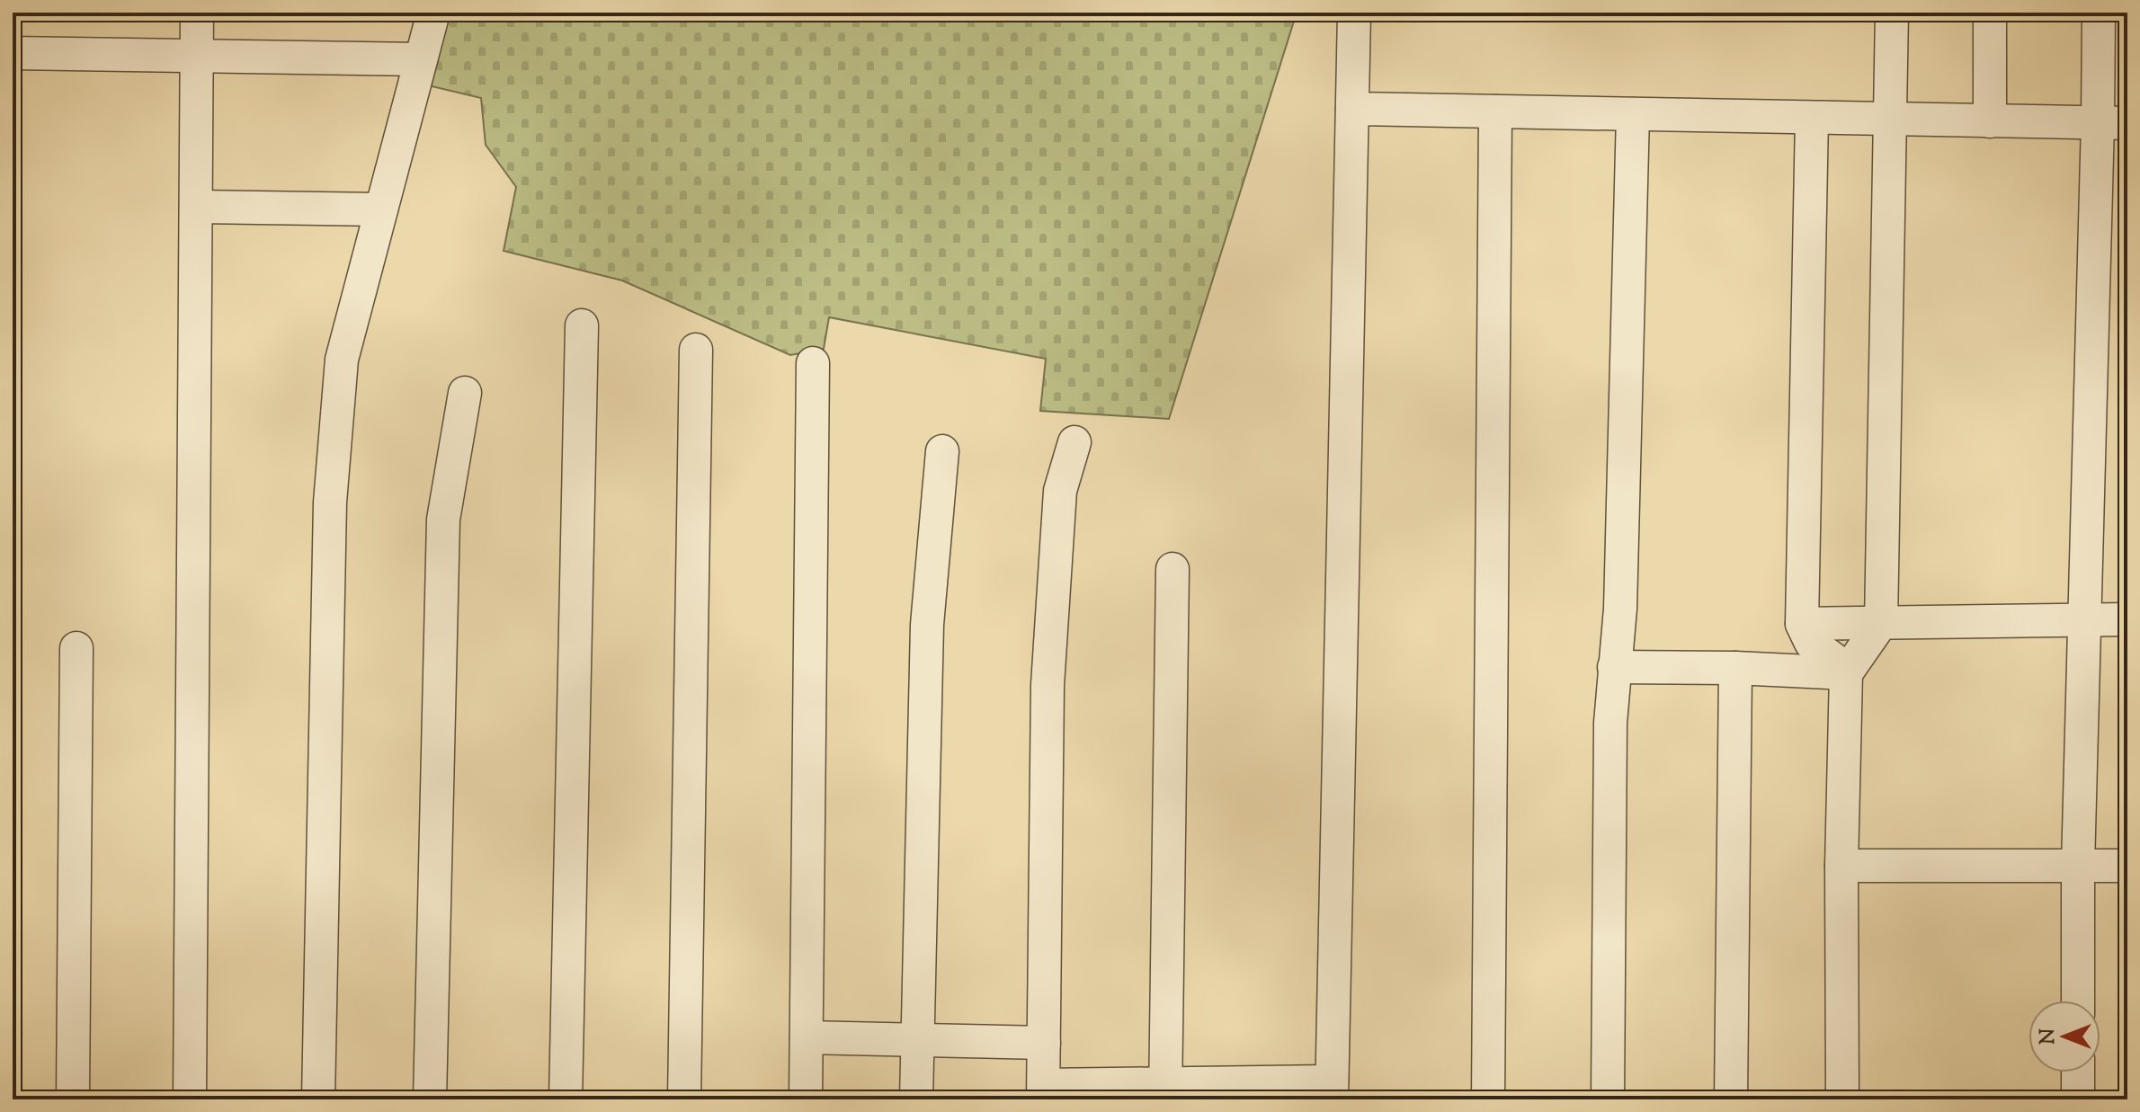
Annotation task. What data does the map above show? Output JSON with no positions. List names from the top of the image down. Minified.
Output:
{"north":"left"}
